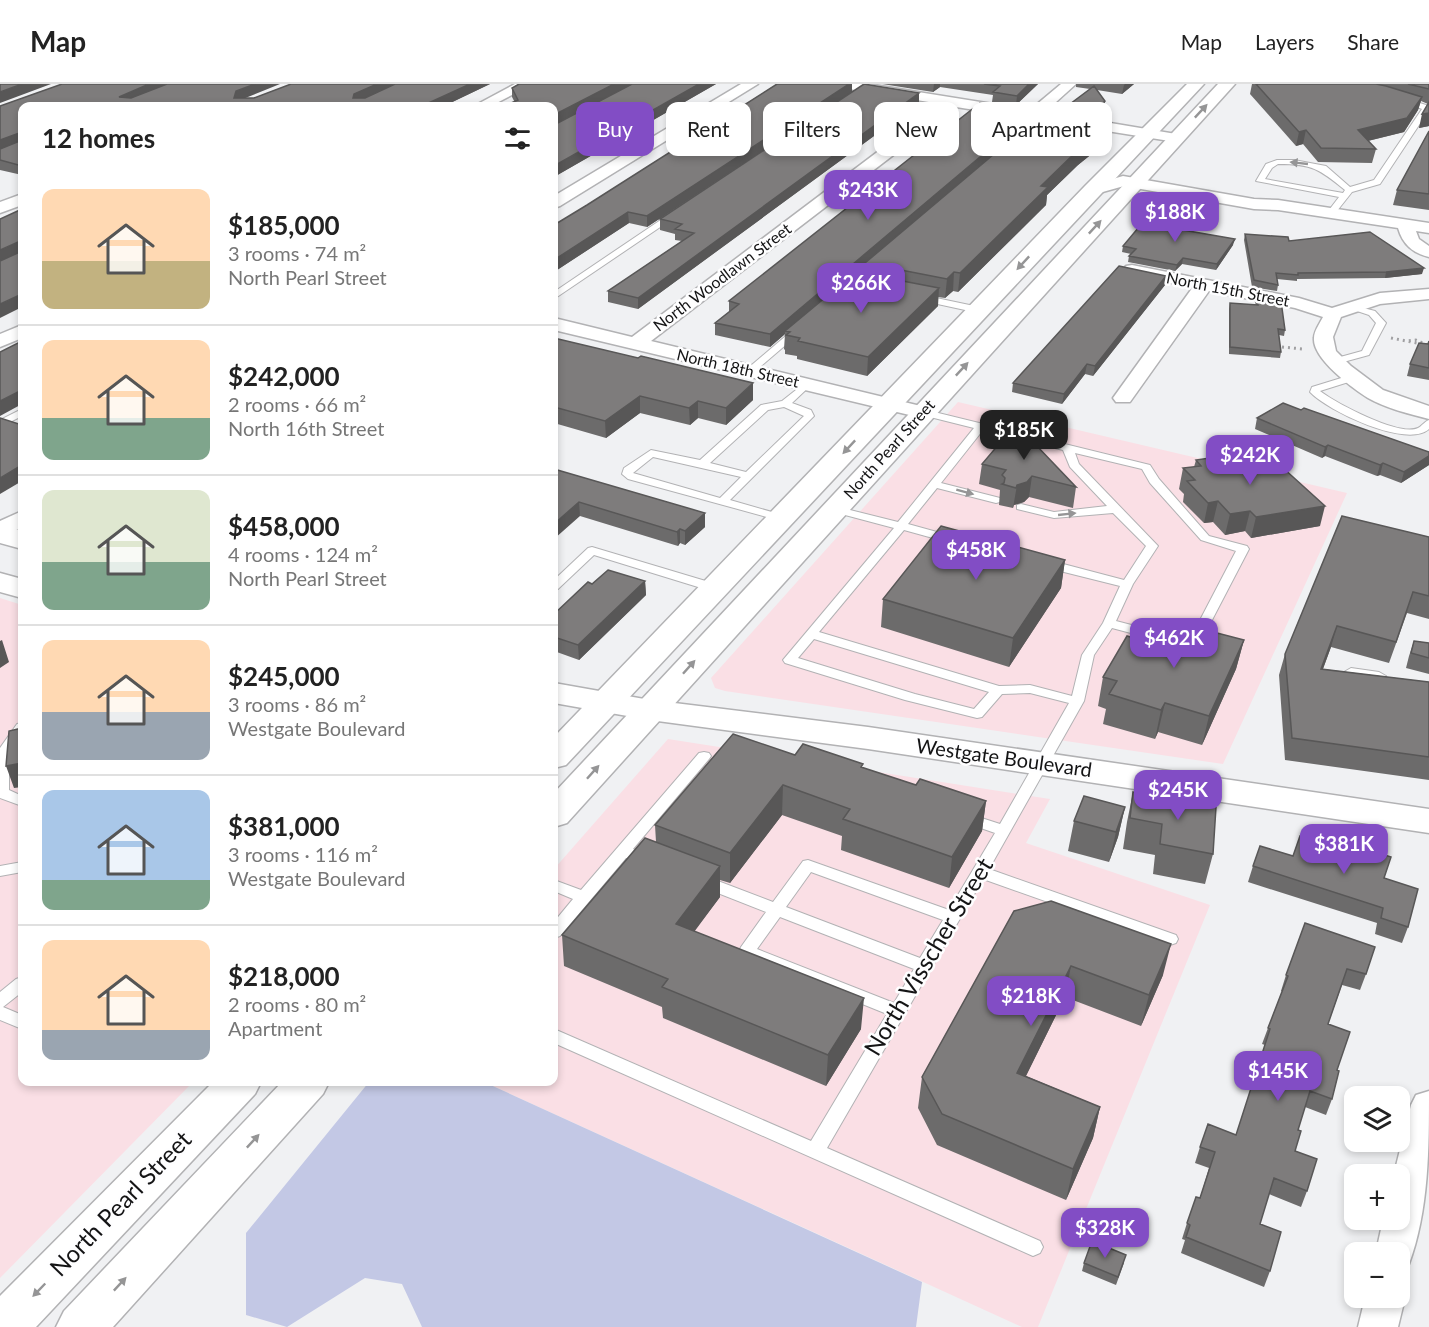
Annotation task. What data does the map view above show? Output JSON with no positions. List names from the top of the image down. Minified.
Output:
{"streets":{"main road":["North Pearl Street","Westgate Boulevard"],"street":["North Woodlawn Street","North 15th Street","North 18th Street"],"lane":["North Visscher Street"]},"crossings":[["North Woodlawn Street","North 18th Street"],["North 18th Street","North Pearl Street"],["North Pearl Street","Westgate Boulevard"],["Westgate Boulevard","North Visscher Street"]],"page":{"header":"Map","nav":["Map","Layers","Share"],"chip":["Buy","Rent","Filters","New","Apartment"],"heading":"12 homes","price":["$243K","$188K","$266K","$185K","$242K","$458K","$462K","$245K","$381K","$218K","$145K","$328K"],"list":[{"name":"$185,000","note":"3 rooms · 74 m² · North Pearl Street"},{"name":"$242,000","note":"2 rooms · 66 m² · North 16th Street"},{"name":"$458,000","note":"4 rooms · 124 m² · North Pearl Street"},{"name":"$245,000","note":"3 rooms · 86 m² · Westgate Boulevard"},{"name":"$381,000","note":"3 rooms · 116 m² · Westgate Boulevard"},{"name":"$218,000","note":"2 rooms · 80 m² · Apartment"}],"map_buttons":["+","−"]}}
